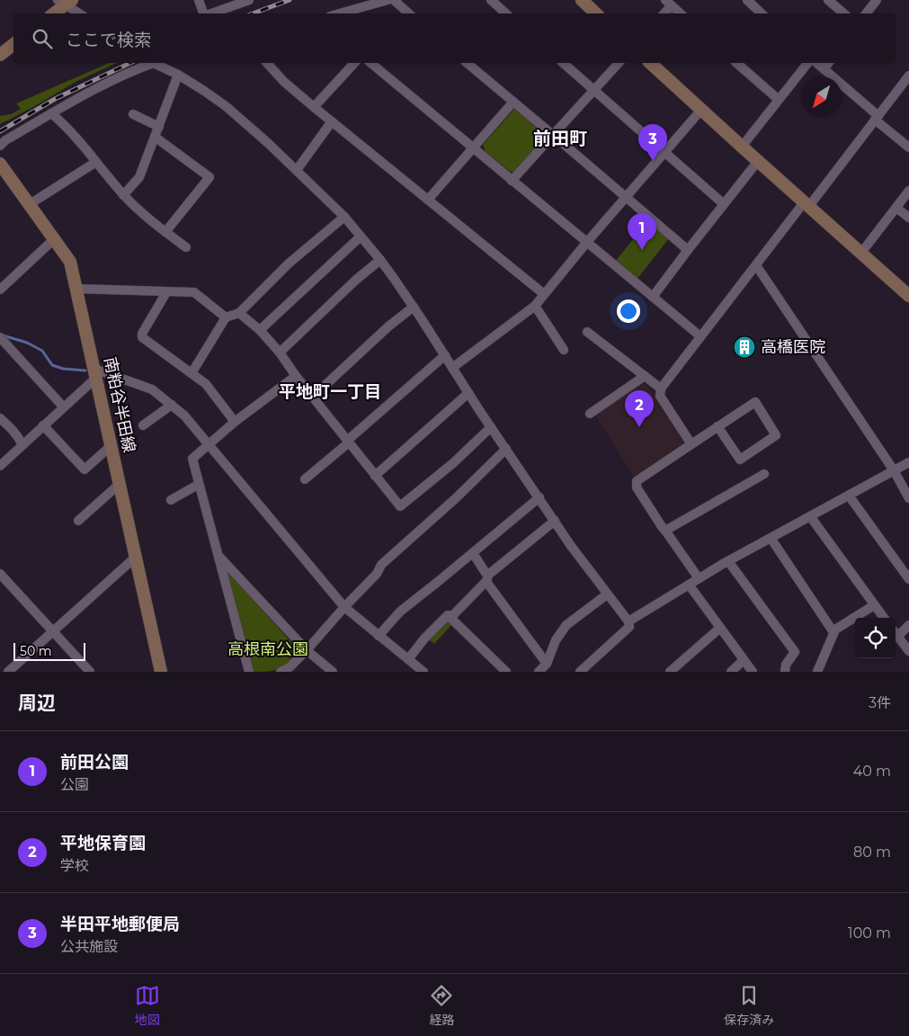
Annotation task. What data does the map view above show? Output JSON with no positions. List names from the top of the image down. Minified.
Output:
{"streets":{"main road":["南粕谷半田線"]},"districts":["前田町","平地町一丁目"],"parks":["高根南公園"],"places":{"building":["高橋医院"]},"scale_bar":"50 m","north":"bottom left","page":{"search":"ここで検索","pins":["3","1","2"],"scale":"50 m","heading":["周辺","3件"],"list":[{"mark":"1","name":"前田公園","note":"公園","value":"40 m"},{"mark":"2","name":"平地保育園","note":"学校","value":"80 m"},{"mark":"3","name":"半田平地郵便局","note":"公共施設","value":"100 m"}],"nav":["地図","経路","保存済み"]}}
